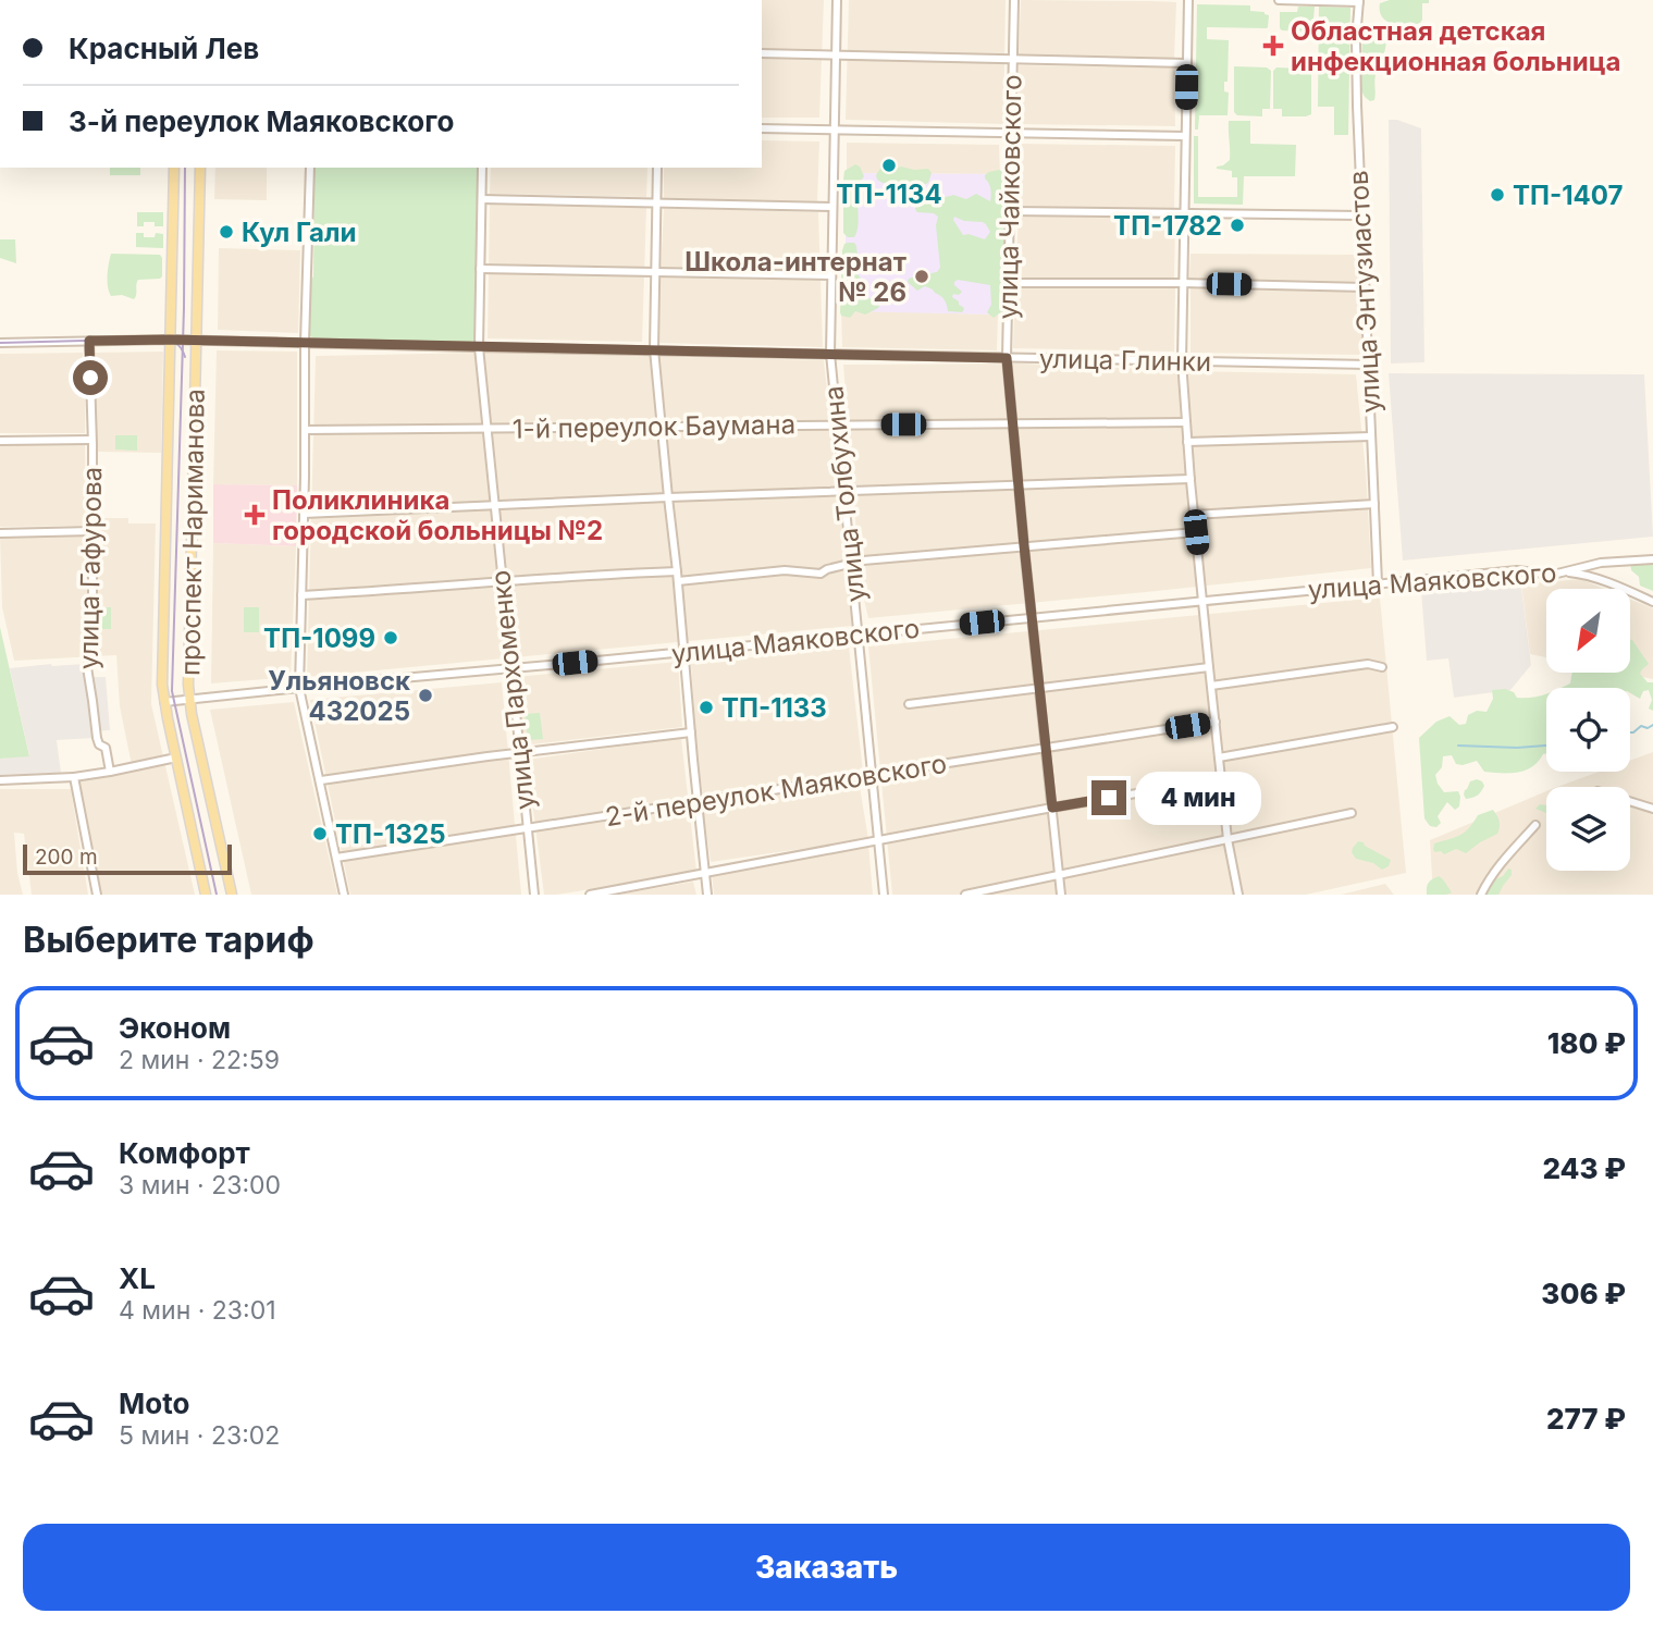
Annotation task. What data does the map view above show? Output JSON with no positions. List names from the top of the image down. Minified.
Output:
{"streets":{"main road":["проспект Нариманова"],"street":["улица Чайковского","улица Энтузиастов","улица Глинки","1-й переулок Баумана","улица Толбухина","улица Гафурова","улица Маяковского","улица Пархоменко","2-й переулок Маяковского"]},"crossings":[["улица Чайковского","улица Глинки"],["улица Чайковского","1-й переулок Баумана"],["улица Чайковского","улица Маяковского"],["улица Чайковского","2-й переулок Маяковского"],["улица Энтузиастов","улица Глинки"],["улица Энтузиастов","улица Маяковского"],["улица Глинки","улица Толбухина"],["улица Глинки","проспект Нариманова"],["улица Глинки","улица Гафурова"],["улица Глинки","улица Пархоменко"],["1-й переулок Баумана","улица Толбухина"],["1-й переулок Баумана","улица Пархоменко"],["улица Толбухина","улица Маяковского"],["улица Толбухина","2-й переулок Маяковского"],["проспект Нариманова","улица Маяковского"],["улица Маяковского","улица Пархоменко"],["улица Пархоменко","2-й переулок Маяковского"]],"places":{"health":["Областная детская инфекционная больница","Поликлиника городской больницы №2"],"other":["ТП-1134","ТП-1407","ТП-1782","Кул Гали","Школа-интернат № 26","ТП-1099","Ульяновск 432025","ТП-1133","ТП-1325"]},"scale_bar":"200 m","north":"bottom left","page":{"banner":["Красный Лев","3-й переулок Маяковского"],"bubble":"4 мин","scale":"200 m","heading":"Выберите тариф","list":[{"name":"Эконом","note":"2 мин · 22:59","value":"180 ₽"},{"name":"Комфорт","note":"3 мин · 23:00","value":"243 ₽"},{"name":"XL","note":"4 мин · 23:01","value":"306 ₽"},{"name":"Moto","note":"5 мин · 23:02","value":"277 ₽"}],"buttons":"Заказать"}}
